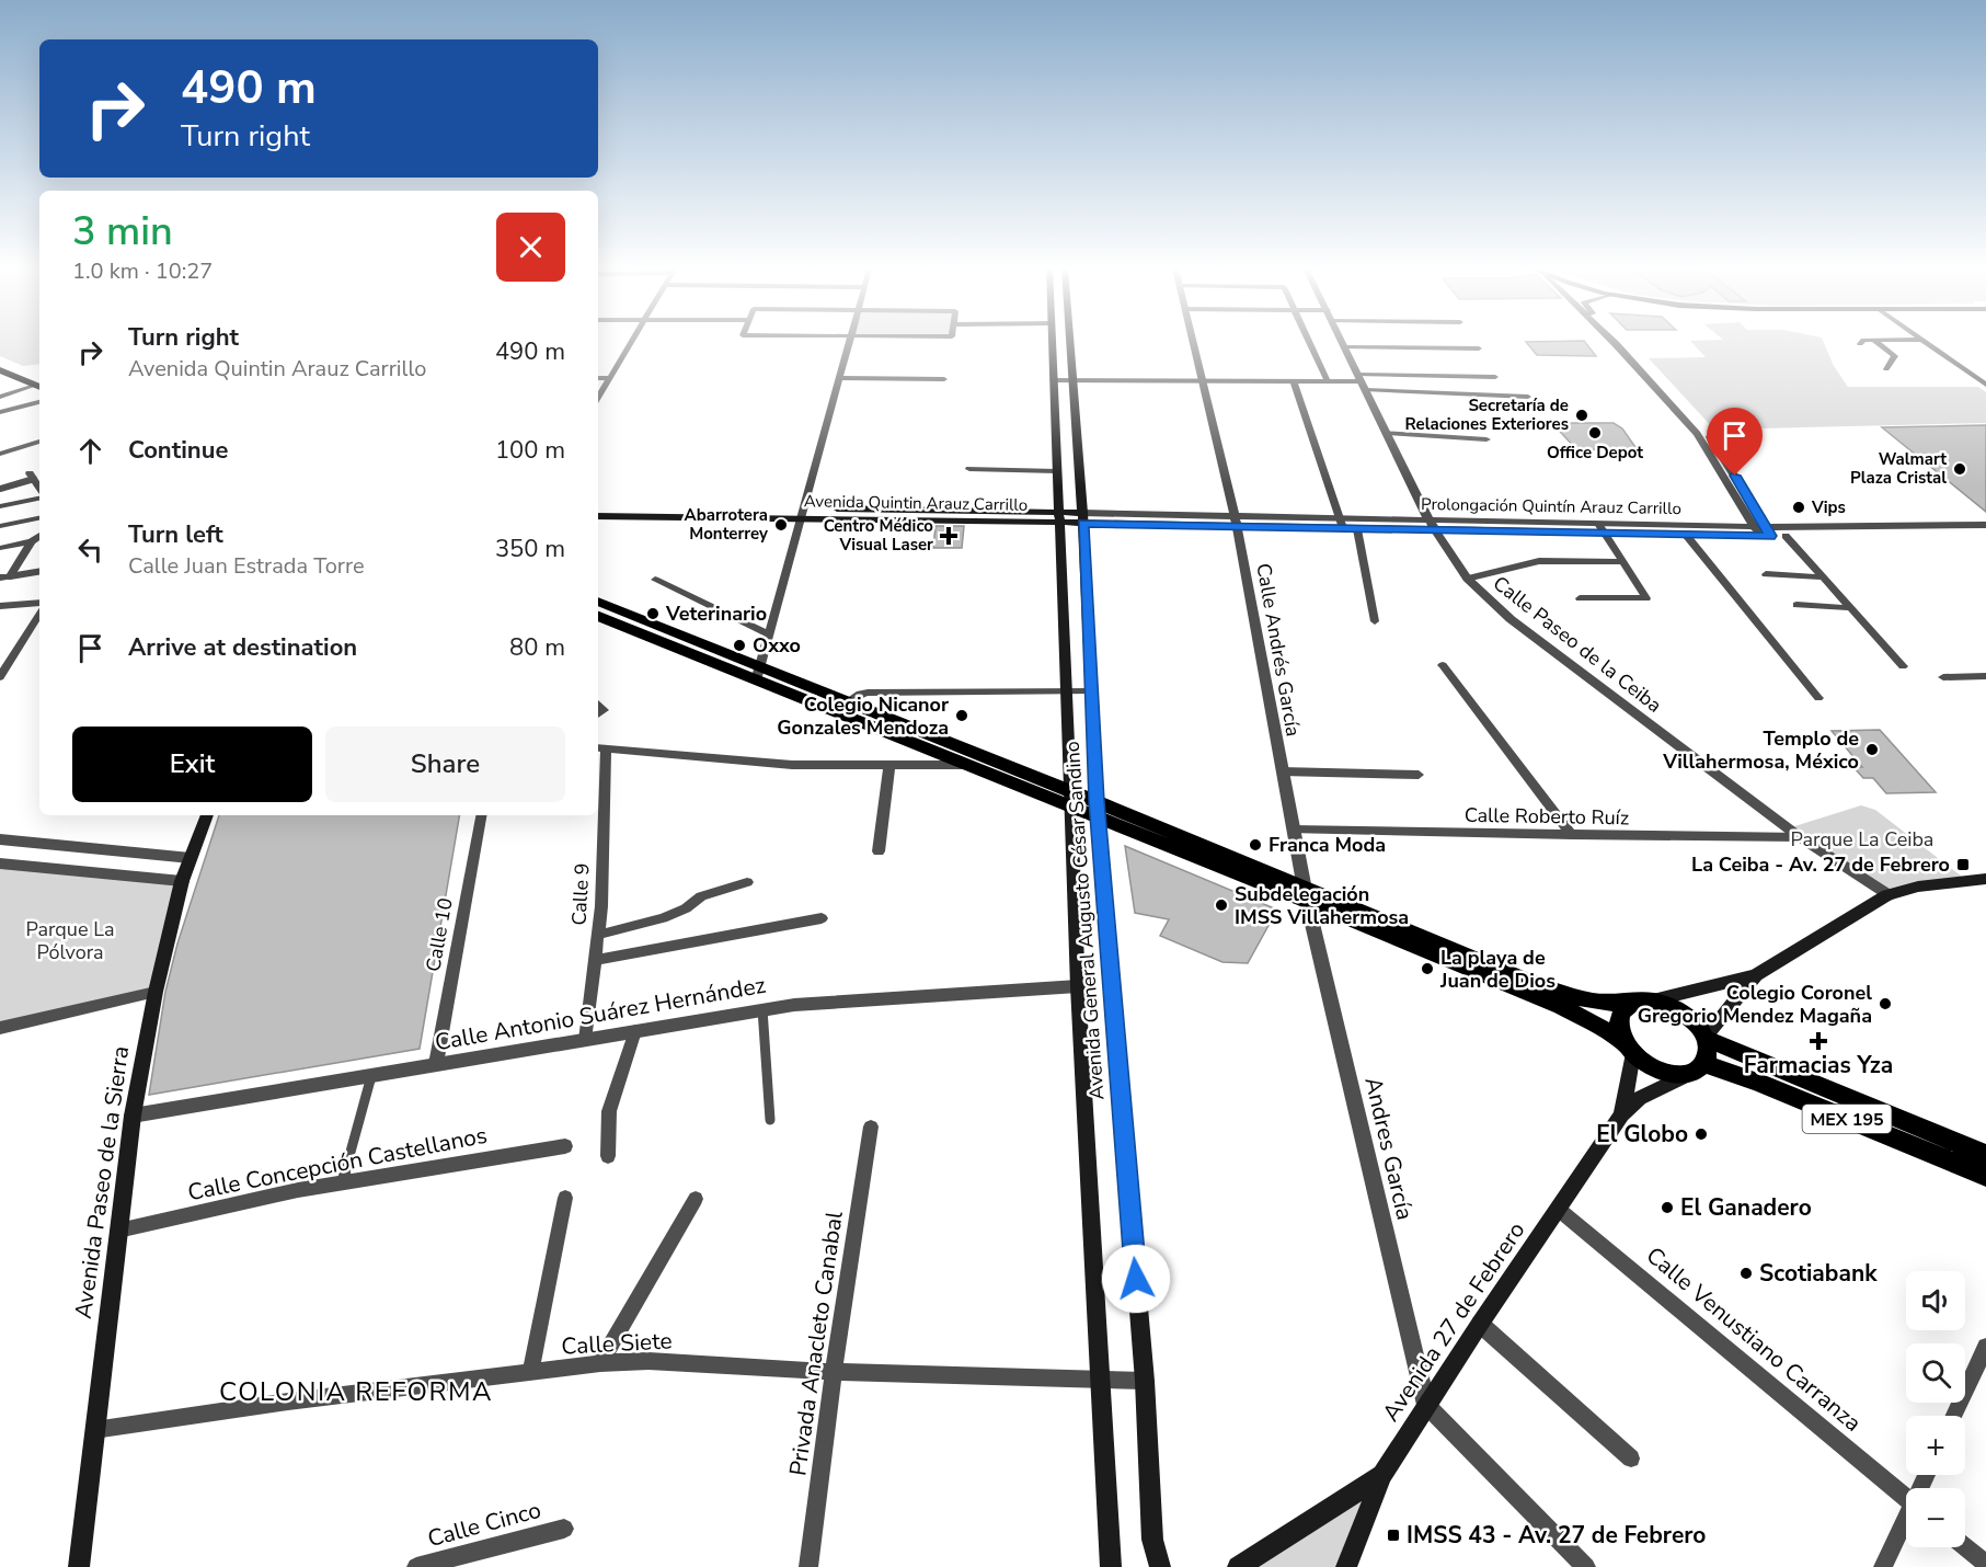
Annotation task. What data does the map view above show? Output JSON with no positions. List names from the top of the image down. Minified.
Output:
{"streets":{"main road":["Avenida Quintin Arauz Carrillo","Avenida General Augusto César Sandino","MEX 195","Avenida Paseo de la Sierra","Avenida 27 de Febrero"],"street":["Prolongación Quintín Arauz Carrillo","Calle Paseo de la Ceiba","Calle Andrés García","Calle Roberto Ruíz","Calle 9","Calle 10","Calle Antonio Suárez Hernández","Andres García","Calle Concepción Castellanos","Calle Venustiano Carranza","Calle Siete","Privada Anacleto Canabal","Calle Cinco"]},"crossings":[["Avenida Quintin Arauz Carrillo","Prolongación Quintín Arauz Carrillo"],["Avenida Quintin Arauz Carrillo","Calle Andrés García"],["Avenida Quintin Arauz Carrillo","Avenida General Augusto César Sandino"],["Prolongación Quintín Arauz Carrillo","Calle Paseo de la Ceiba"],["Prolongación Quintín Arauz Carrillo","Calle Andrés García"],["Calle Paseo de la Ceiba","Calle Roberto Ruíz"],["Calle Andrés García","Calle Roberto Ruíz"],["Calle Andrés García","Andres García"],["Calle 9","Calle Antonio Suárez Hernández"],["Avenida General Augusto César Sandino","Calle Antonio Suárez Hernández"],["Avenida General Augusto César Sandino","Calle Siete"],["Calle 10","Calle Antonio Suárez Hernández"],["Calle Antonio Suárez Hernández","Avenida Paseo de la Sierra"],["MEX 195","Avenida 27 de Febrero"],["Andres García","Avenida 27 de Febrero"],["Calle Concepción Castellanos","Avenida Paseo de la Sierra"],["Avenida Paseo de la Sierra","Calle Siete"],["Avenida 27 de Febrero","Calle Venustiano Carranza"],["Calle Siete","Privada Anacleto Canabal"]],"districts":["COLONIA REFORMA"],"parks":["Parque La Ceiba","Parque La Pólvora"],"places":{"other":["Secretaría de Relaciones Exteriores","Office Depot","Walmart Plaza Cristal","Vips","Abarrotera Monterrey","Veterinario","Oxxo","Colegio Nicanor Gonzales Mendoza","Templo de Villahermosa, México","Franca Moda","Subdelegación IMSS Villahermosa","La playa de Juan de Dios","Colegio Coronel Gregorio Mendez Magaña","El Globo","El Ganadero","Scotiabank"],"health":["Centro Médico Visual Laser","Farmacias Yza"],"transit":["La Ceiba - Av. 27 de Febrero","IMSS 43 - Av. 27 de Febrero"]},"page":{"turn":["490 m","Turn right"],"heading":["3 min","1.0 km · 10:27"],"list":[{"name":"Turn right","note":"Avenida Quintin Arauz Carrillo","value":"490 m"},{"name":"Continue","value":"100 m"},{"name":"Turn left","note":"Calle Juan Estrada Torre","value":"350 m"},{"name":"Arrive at destination","value":"80 m"}],"buttons":["Exit","Share"],"map_buttons":["+","−"]}}
